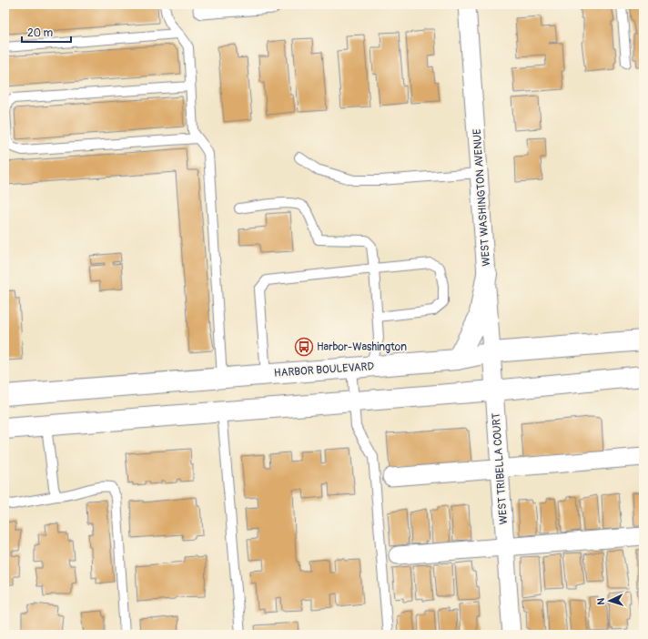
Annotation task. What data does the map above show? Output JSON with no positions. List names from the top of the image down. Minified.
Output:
{"streets":{"main road":["HARBOR BOULEVARD"],"street":["WEST WASHINGTON AVENUE","WEST TRIBELLA COURT"]},"crossings":[["WEST WASHINGTON AVENUE","HARBOR BOULEVARD"],["WEST WASHINGTON AVENUE","WEST TRIBELLA COURT"]],"places":{"bus stop":["Harbor-Washington"]},"scale_bar":"20 m","north":"left"}
